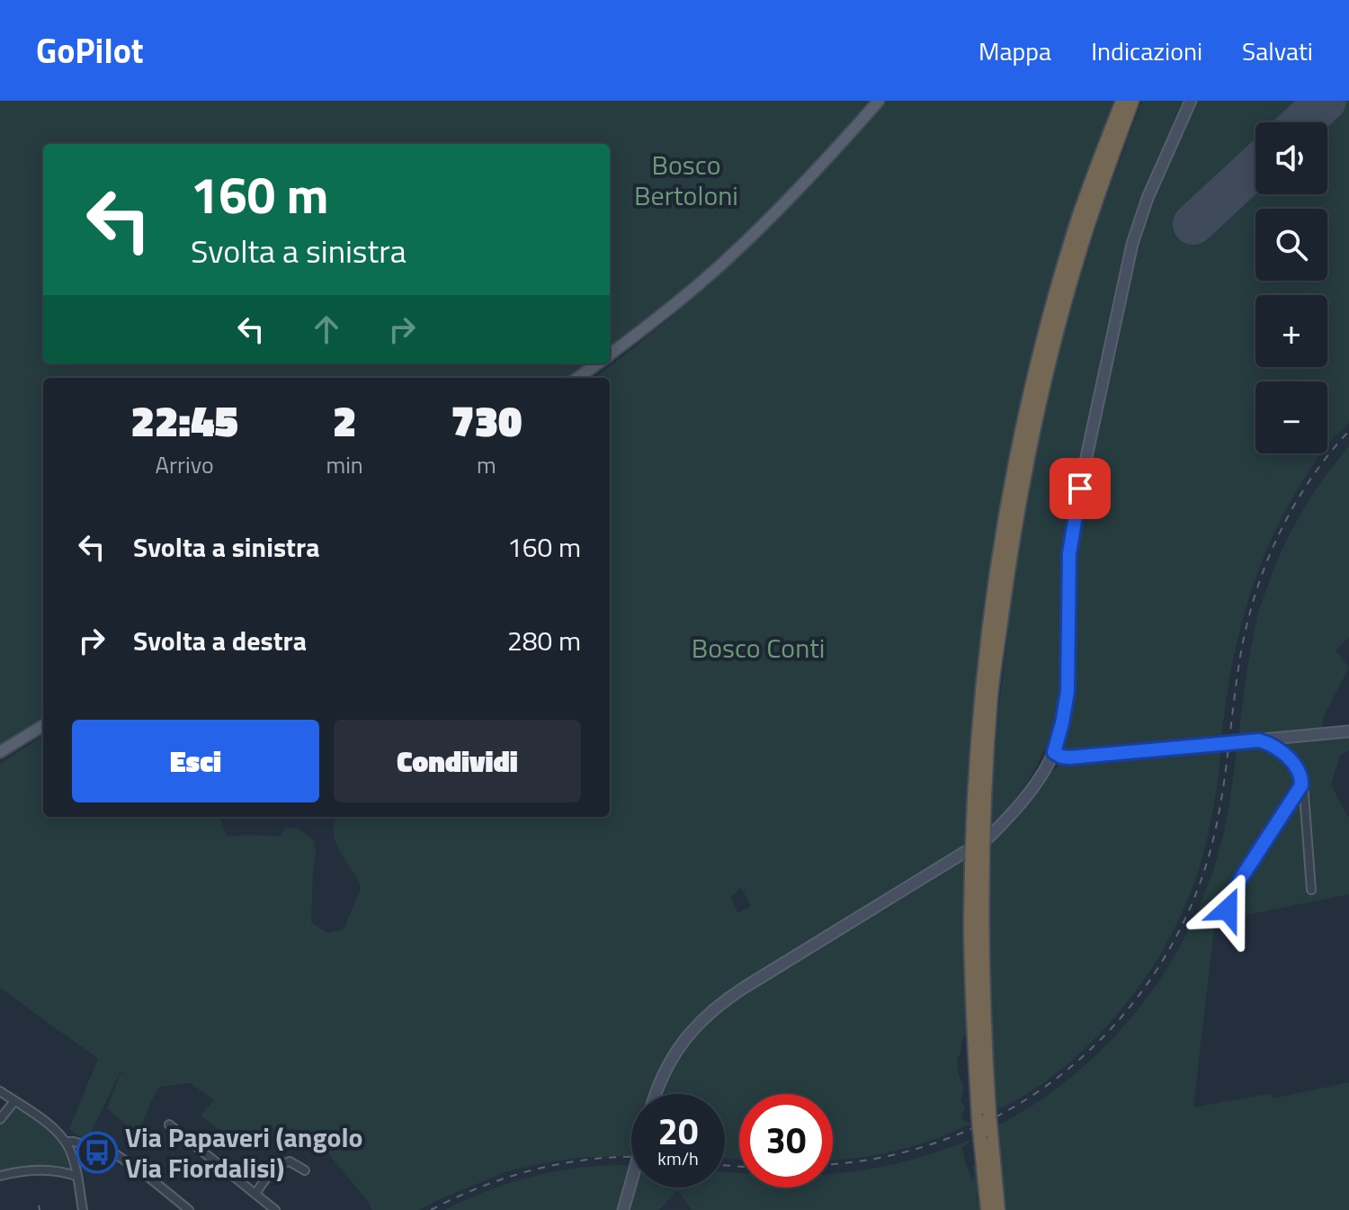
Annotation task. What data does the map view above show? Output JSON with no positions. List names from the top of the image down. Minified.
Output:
{"parks":["Bosco Bertoloni","Bosco Conti"],"places":{"bus stop":["Via Papaveri (angolo Via Fiordalisi)"]},"page":{"header":"GoPilot","nav":["Mappa","Indicazioni","Salvati"],"map_buttons":["+","−"],"turn":["160 m","Svolta a sinistra"],"eta":["22:45","Arrivo","2","min","730","m"],"list":[{"name":"Svolta a sinistra","value":"160 m"},{"name":"Svolta a destra","value":"280 m"}],"buttons":["Esci","Condividi"],"speed":"20 km/h","limit":"30"}}
